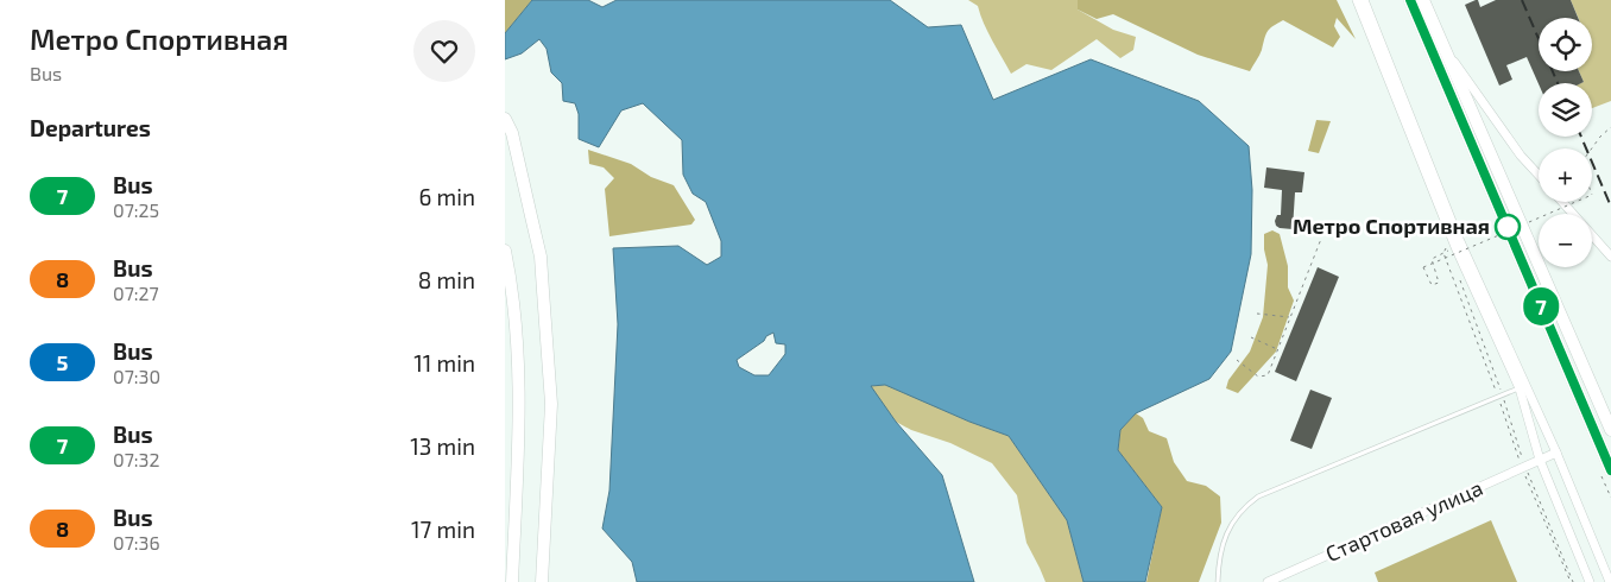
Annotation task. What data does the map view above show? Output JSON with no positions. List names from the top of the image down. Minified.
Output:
{"streets":{"street":["Стартовая улица"]},"places":["Метро Спортивная"],"lines":["bus line 7"],"page":{"heading":[["Метро Спортивная","Bus"],"Departures"],"on_map":"7","map_buttons":["+","−"],"list":[{"mark":"7","name":"Bus","note":"07:25","value":"6 min"},{"mark":"8","name":"Bus","note":"07:27","value":"8 min"},{"mark":"5","name":"Bus","note":"07:30","value":"11 min"},{"mark":"7","name":"Bus","note":"07:32","value":"13 min"},{"mark":"8","name":"Bus","note":"07:36","value":"17 min"}]}}
